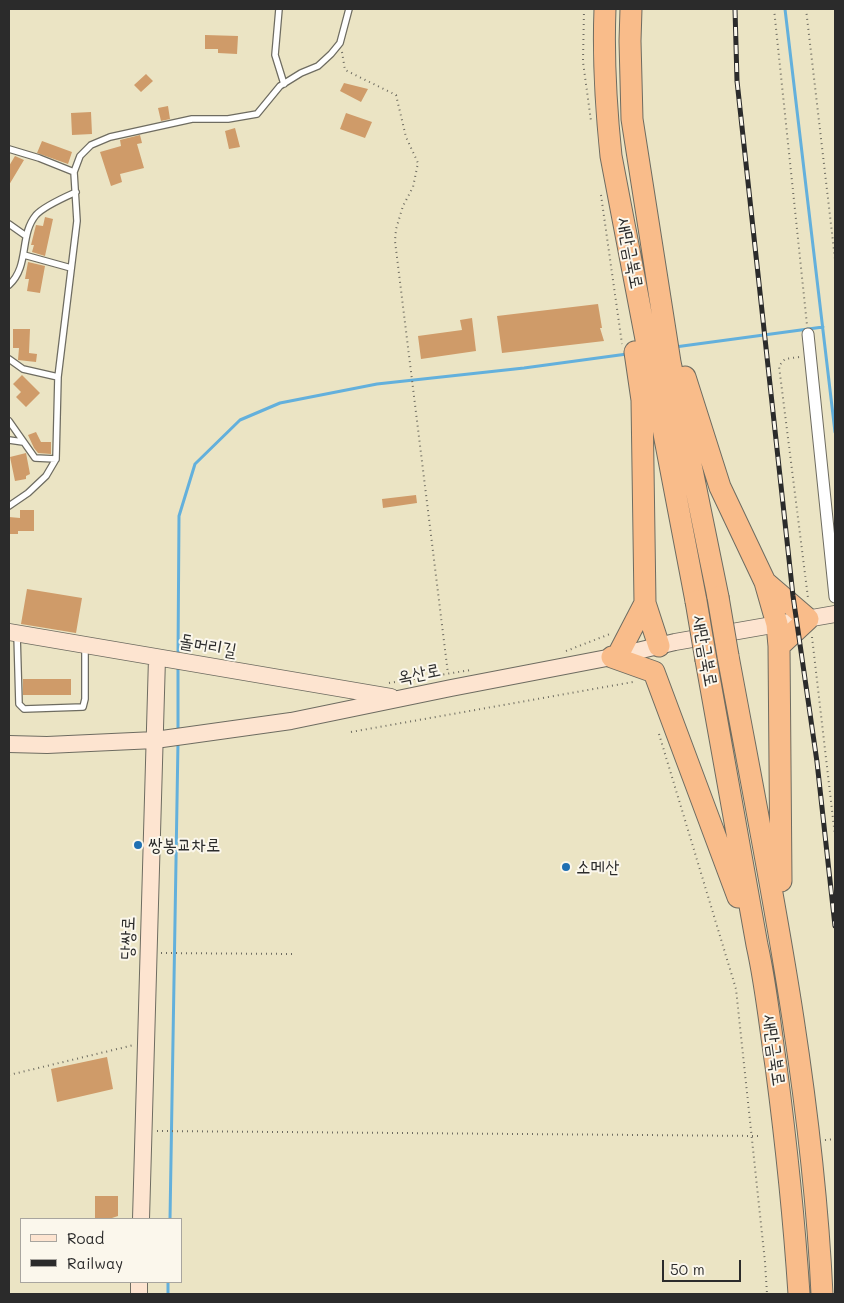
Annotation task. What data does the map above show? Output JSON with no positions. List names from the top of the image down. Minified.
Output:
{"streets":{"highway":["새만금북로"],"street":["돌머리길","옥산로","당쌍로"]},"crossings":[["돌머리길","옥산로"],["돌머리길","당쌍로"],["옥산로","당쌍로"]],"places":["쌍봉교차로","소메산"],"legend":["Road","Railway"],"scale_bar":"50 m"}
